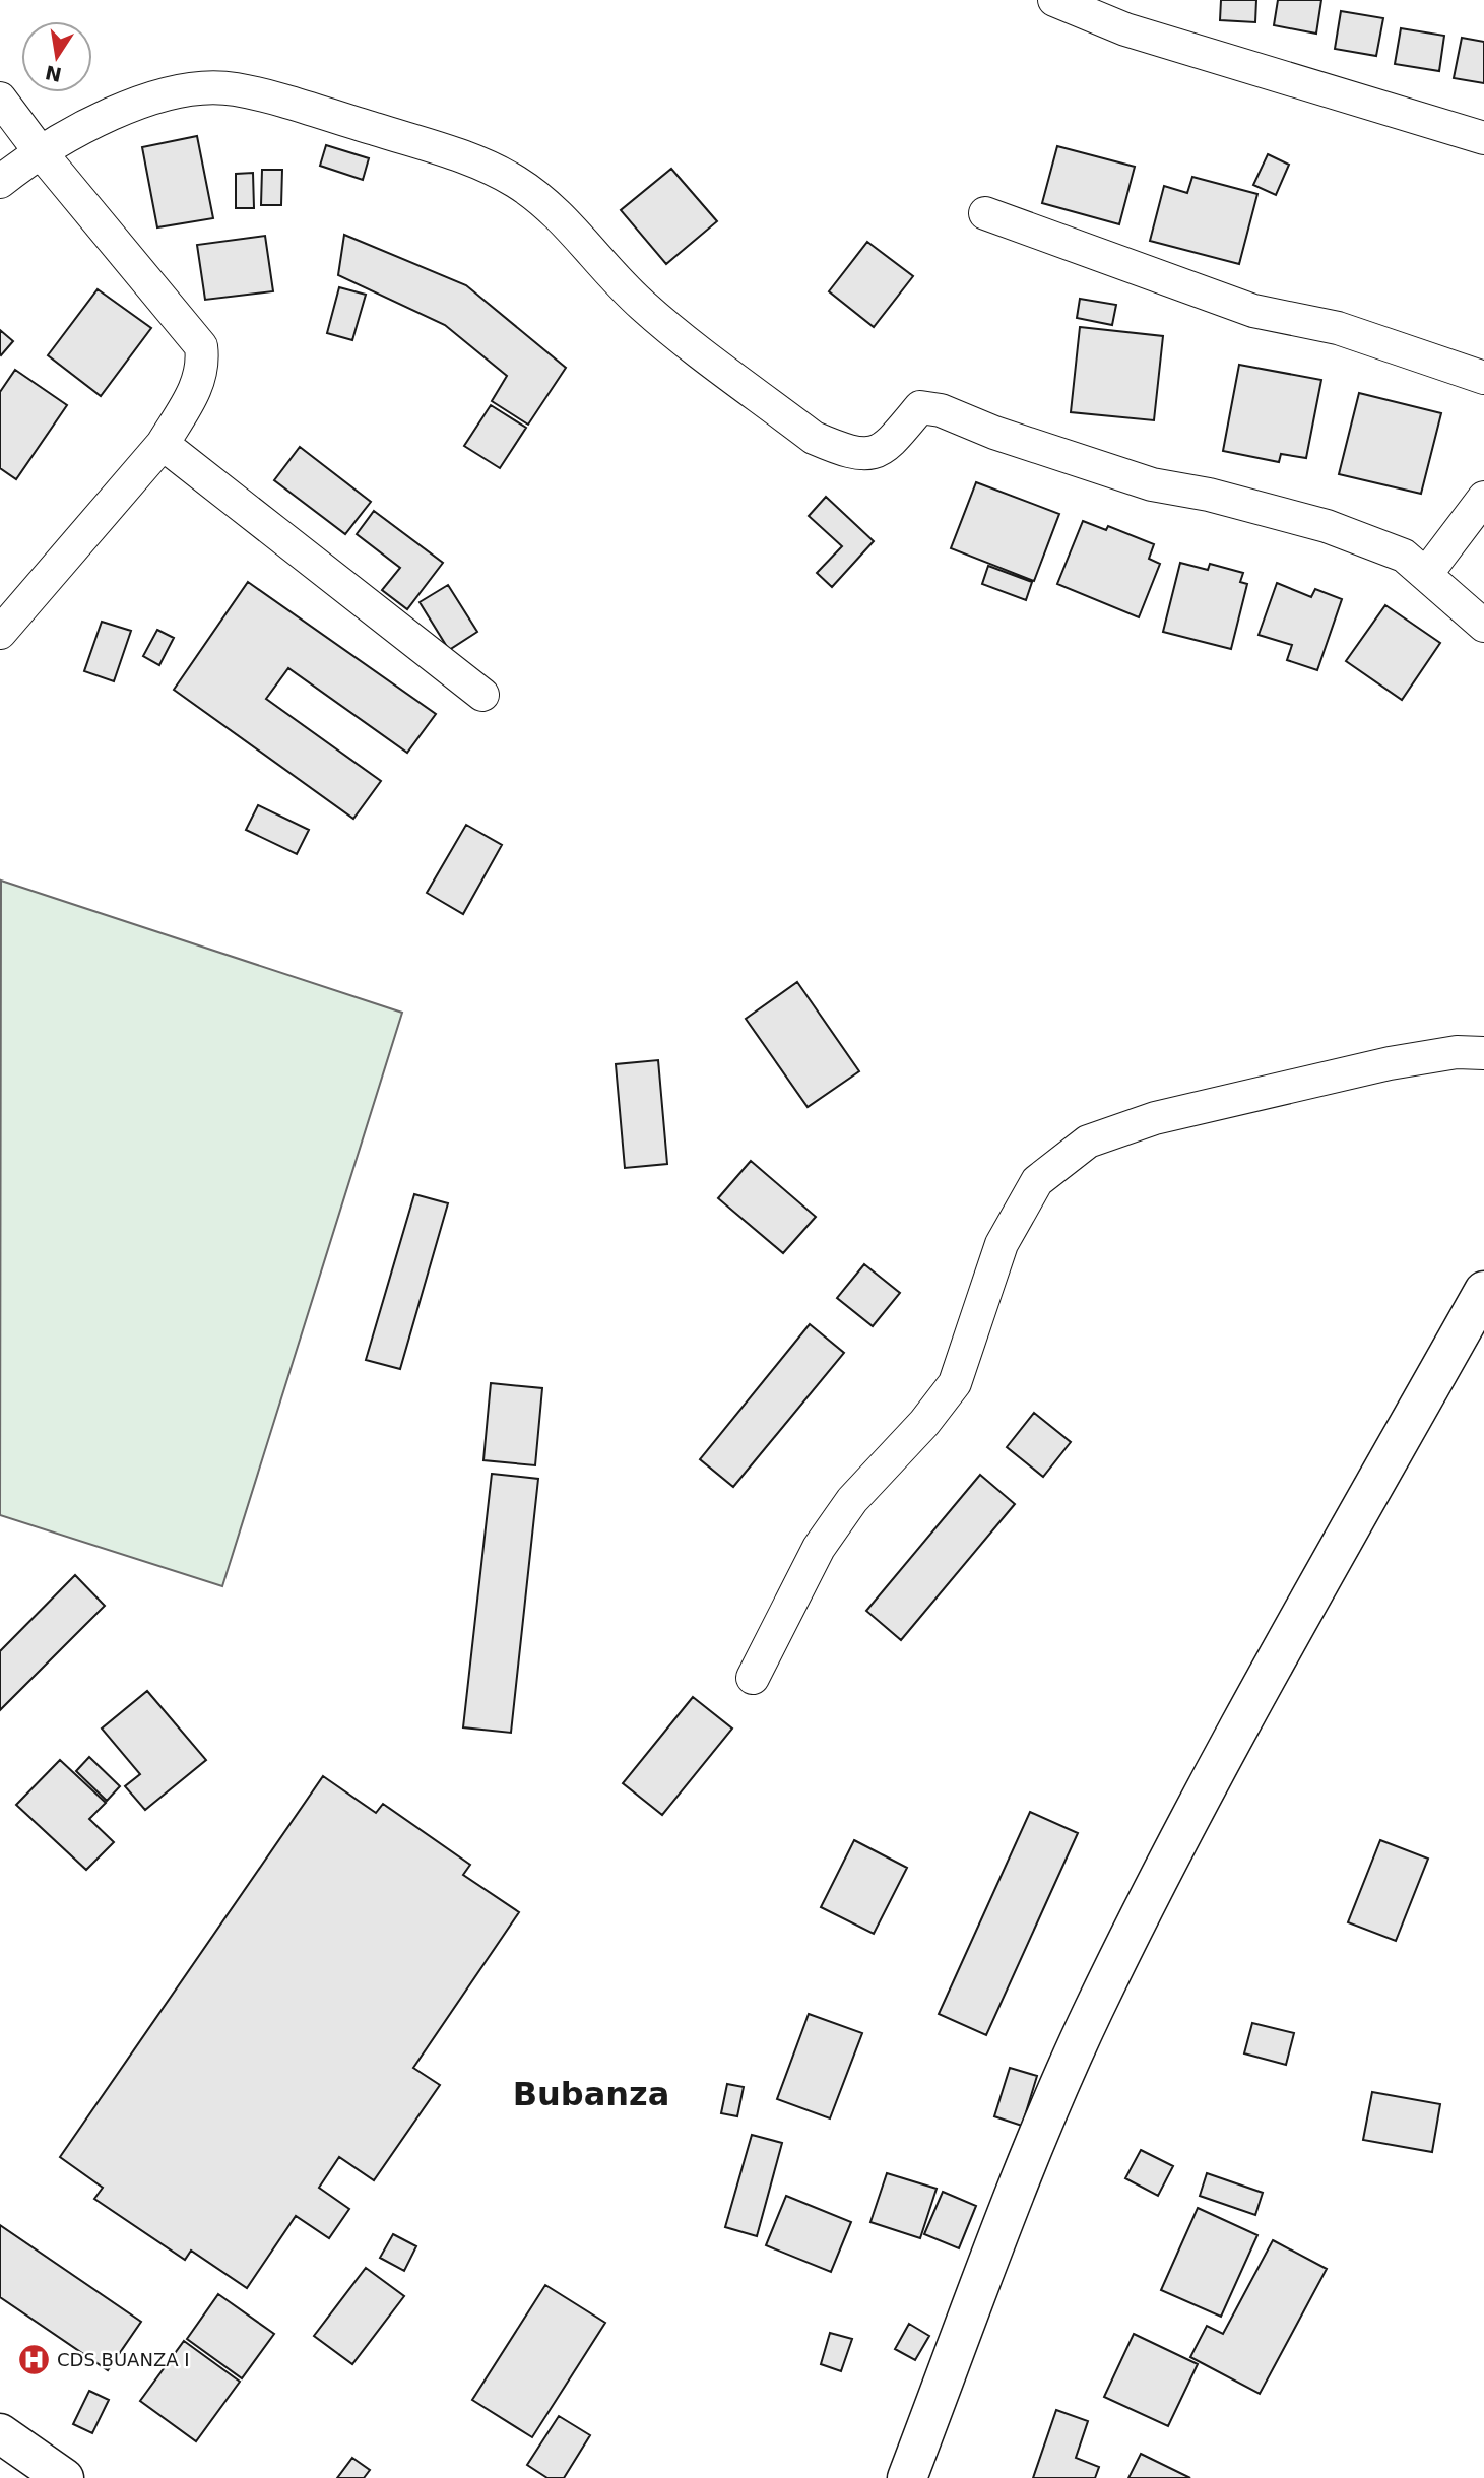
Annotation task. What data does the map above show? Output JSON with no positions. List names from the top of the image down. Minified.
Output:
{"districts":["Bubanza"],"places":{"hospital":["CDS BUANZA I"]},"north":"bottom"}
